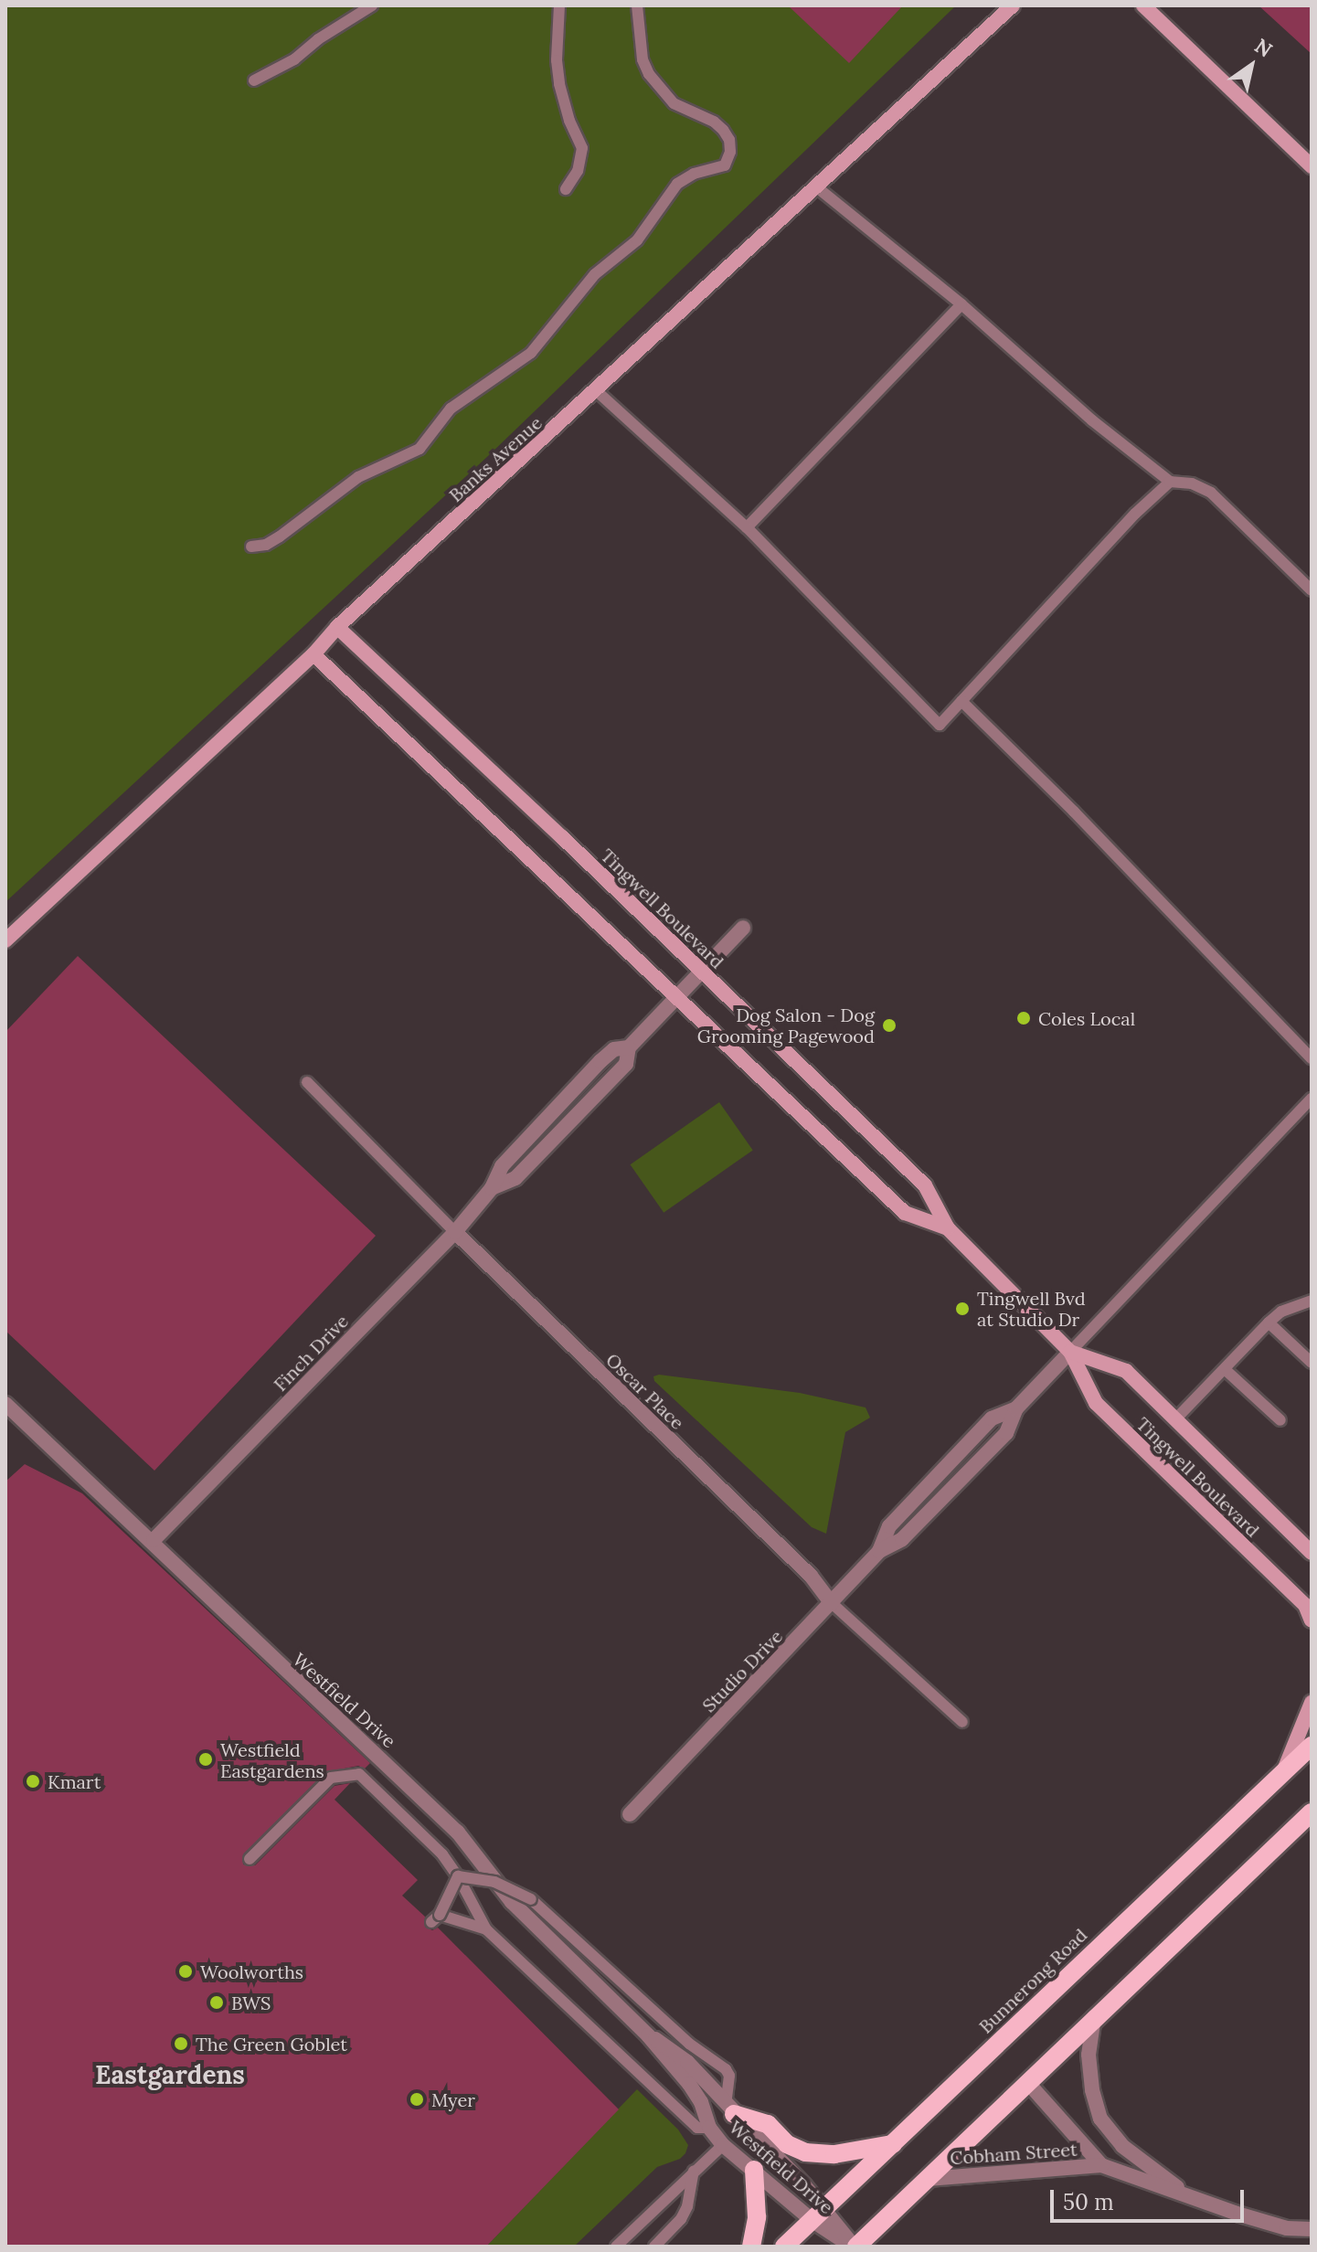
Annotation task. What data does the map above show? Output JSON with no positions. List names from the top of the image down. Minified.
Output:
{"streets":{"main road":["Bunnerong Road"],"street":["Banks Avenue","Tingwell Boulevard","Finch Drive","Oscar Place","Studio Drive","Westfield Drive","Cobham Street"]},"crossings":[["Banks Avenue","Tingwell Boulevard"],["Tingwell Boulevard","Finch Drive"],["Tingwell Boulevard","Studio Drive"],["Finch Drive","Oscar Place"],["Finch Drive","Westfield Drive"],["Oscar Place","Studio Drive"],["Westfield Drive","Bunnerong Road"]],"districts":["Eastgardens"],"places":["Coles Local","Dog Salon - Dog Grooming Pagewood","Tingwell Bvd at Studio Dr","Westfield Eastgardens","Kmart","Woolworths","BWS","The Green Goblet","Myer"],"scale_bar":"50 m","north":"top right"}
